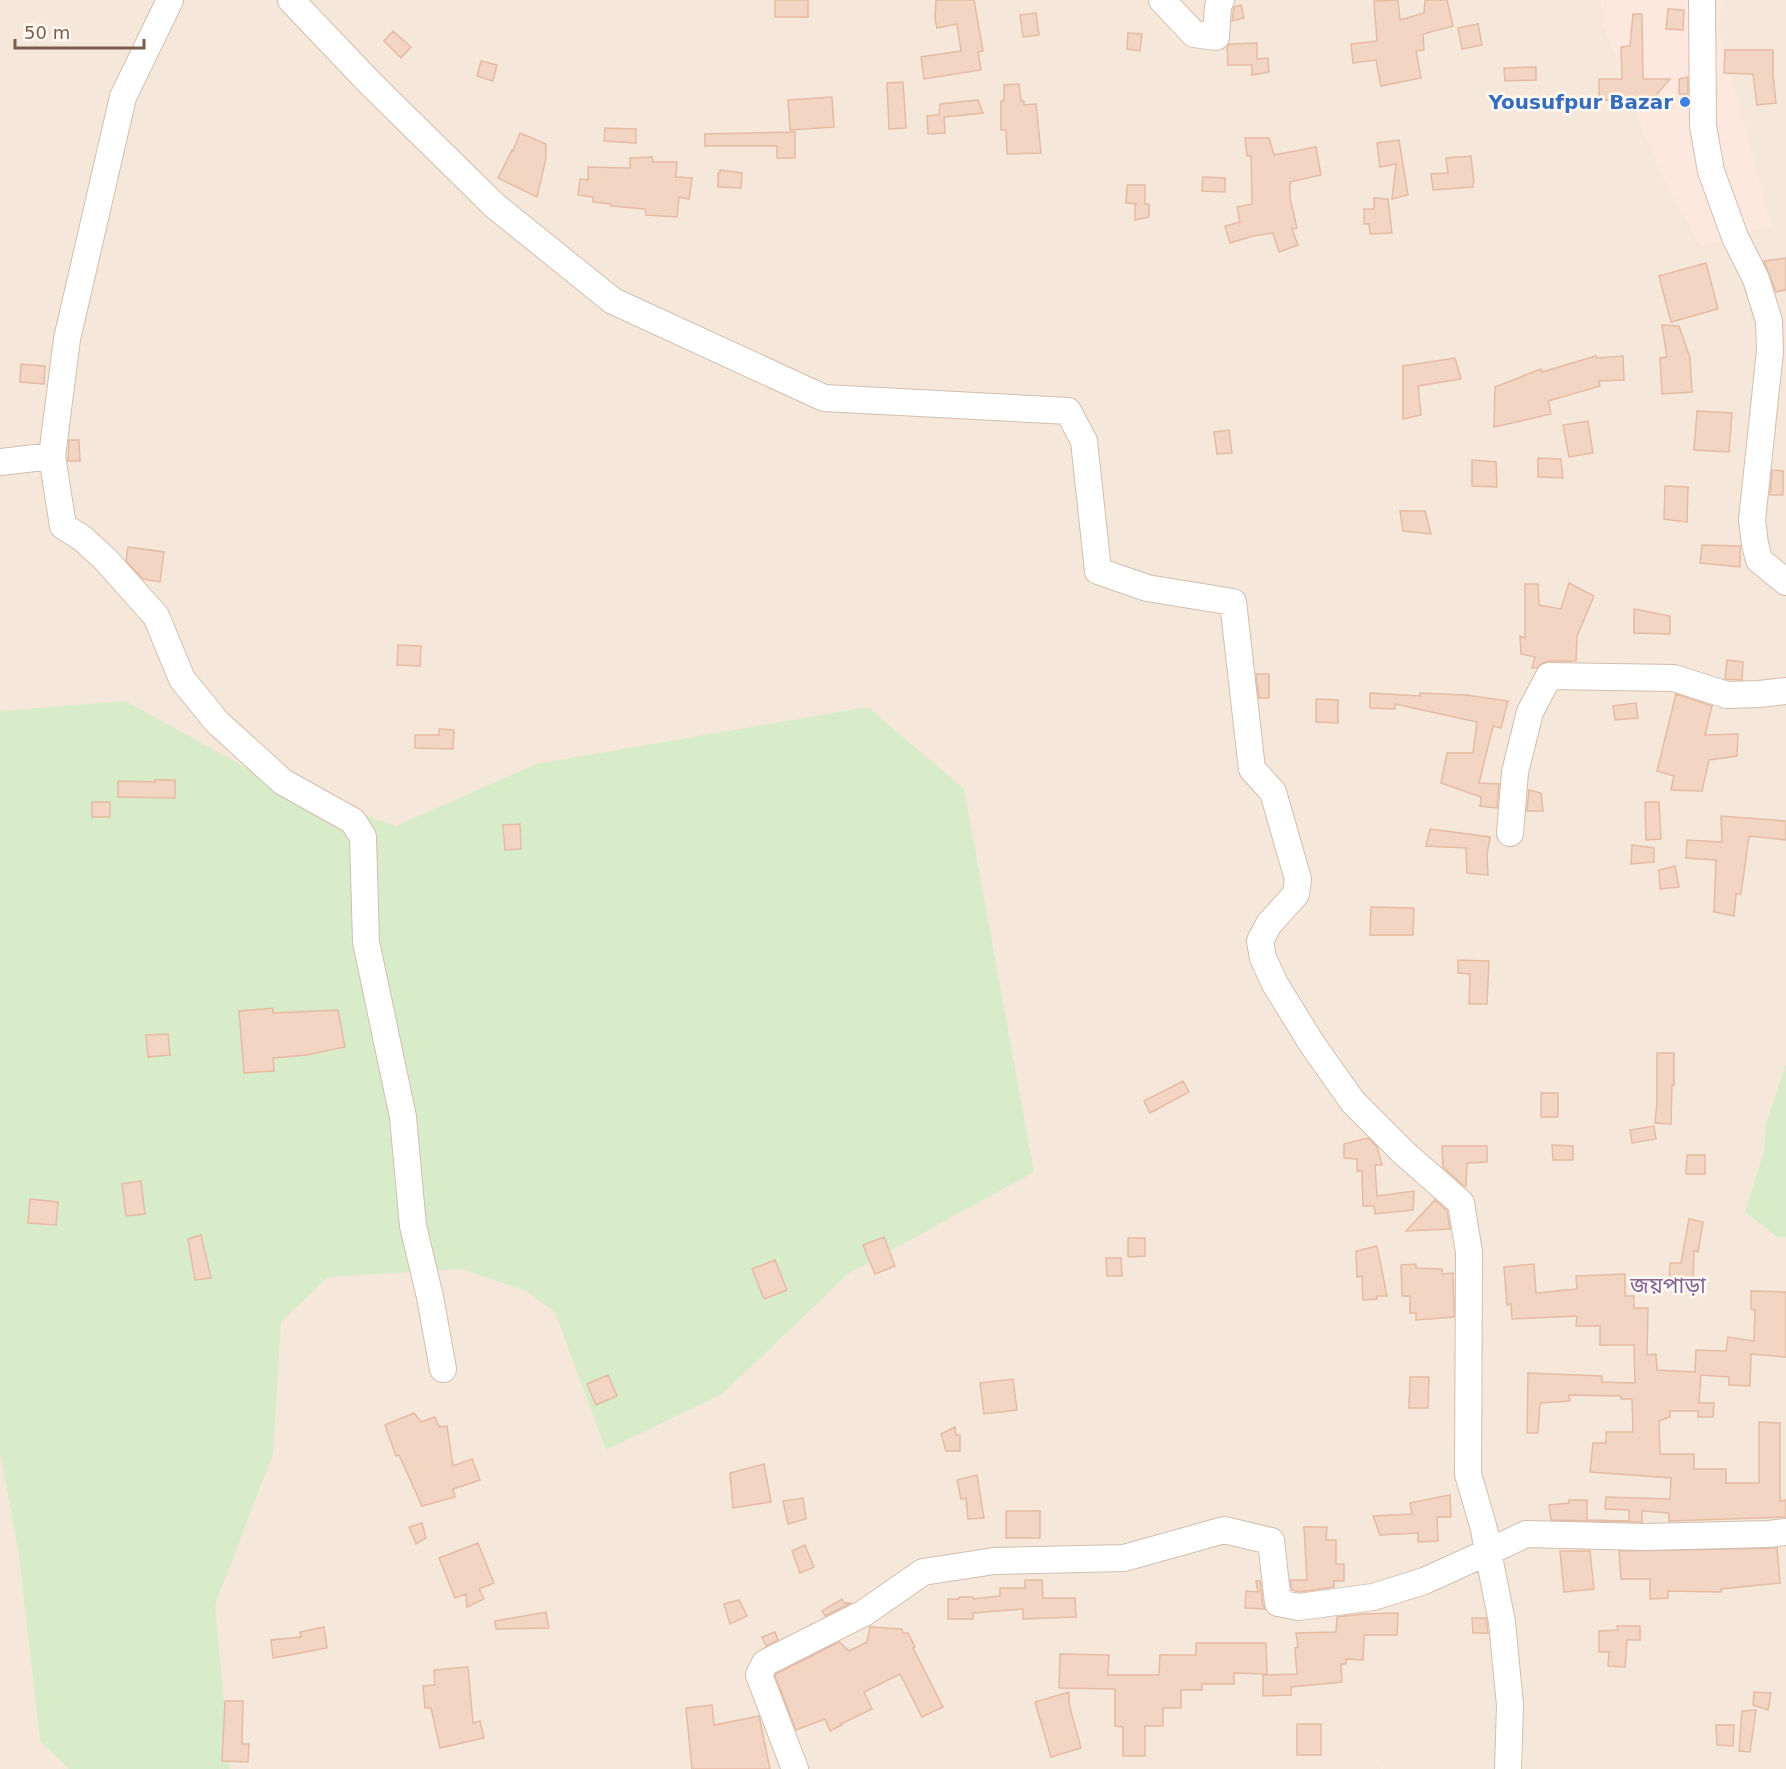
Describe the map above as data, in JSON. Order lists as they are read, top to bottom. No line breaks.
{"districts":["জয়পাড়া"],"places":["Yousufpur Bazar"],"scale_bar":"50 m"}
